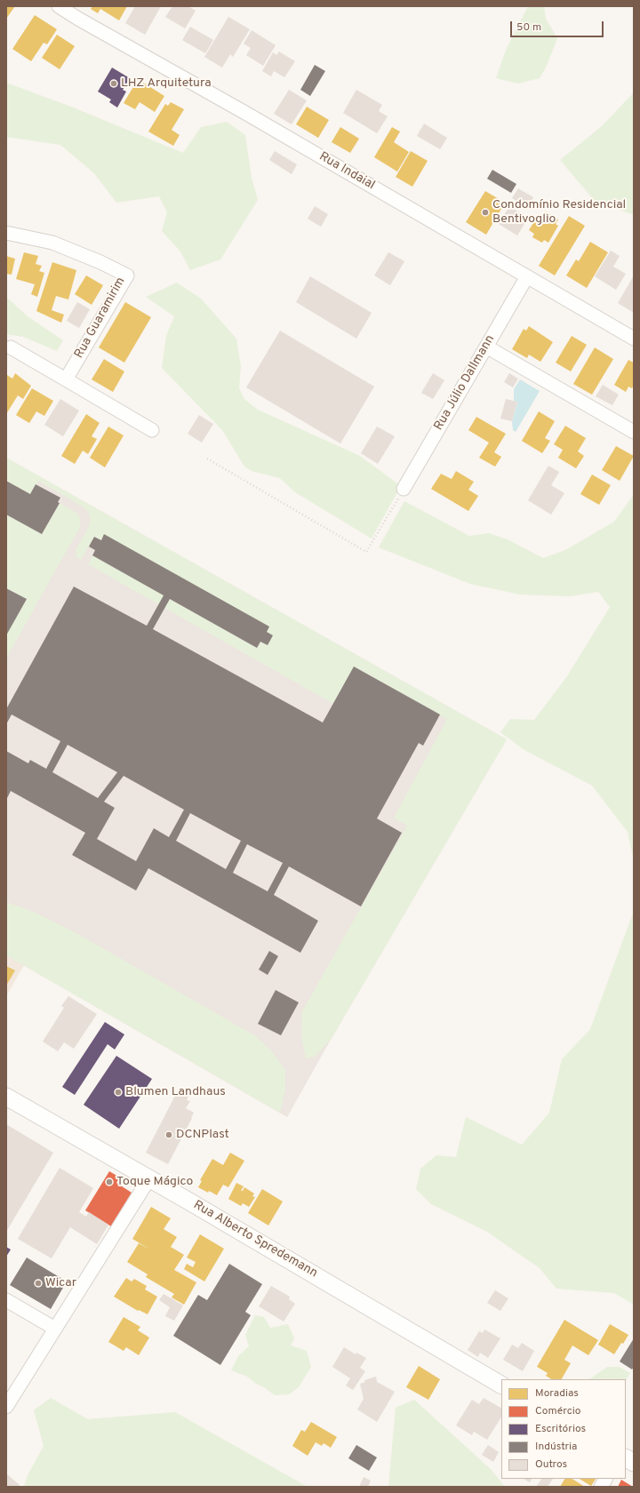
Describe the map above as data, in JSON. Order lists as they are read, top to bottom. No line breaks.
{"streets":{"street":["Rua Indaial","Rua Guaramirim","Rua Júlio Dallmann","Rua Alberto Spredemann"]},"crossings":[["Rua Indaial","Rua Júlio Dallmann"]],"places":["LHZ Arquitetura","Condomínio Residencial Bentivoglio","Blumen Landhaus","DCNPlast","Toque Mágico","Wicar"],"legend":["Moradias","Comércio","Escritórios","Indústria","Outros"],"scale_bar":"50 m"}
